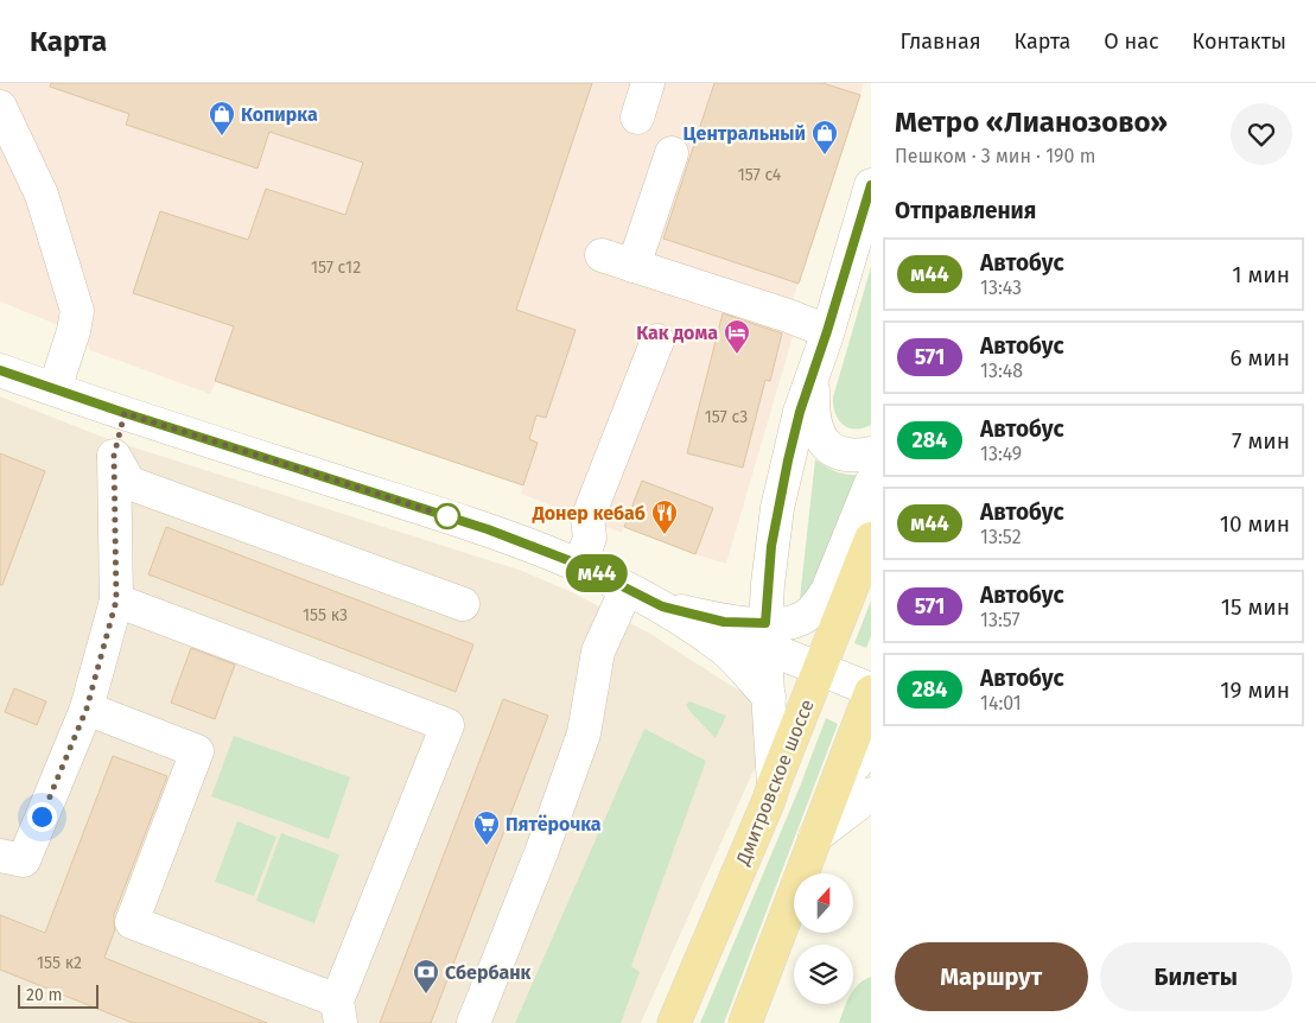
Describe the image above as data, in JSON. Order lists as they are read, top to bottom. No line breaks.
{"streets":{"main road":["Дмитровское шоссе"]},"places":{"shop":["Копирка","Центральный"],"hotel":["Как дома"],"restaurant":["Донер кебаб"],"supermarket":["Пятёрочка"],"bank":["Сбербанк"]},"lines":["bus line м44"],"house_numbers":["157 с4","157 с12","157 с3","155 к3","155 к2"],"scale_bar":"20 m","north":"top","page":{"header":"Карта","nav":["Главная","Карта","О нас","Контакты"],"on_map":"м44","heading":[["Метро «Лианозово»","Пешком · 3 мин · 190 m"],"Отправления"],"list":[{"mark":"м44","name":"Автобус","note":"13:43","value":"1 мин"},{"mark":"571","name":"Автобус","note":"13:48","value":"6 мин"},{"mark":"284","name":"Автобус","note":"13:49","value":"7 мин"},{"mark":"м44","name":"Автобус","note":"13:52","value":"10 мин"},{"mark":"571","name":"Автобус","note":"13:57","value":"15 мин"},{"mark":"284","name":"Автобус","note":"14:01","value":"19 мин"}],"buttons":["Маршрут","Билеты"],"scale":"20 m"}}
